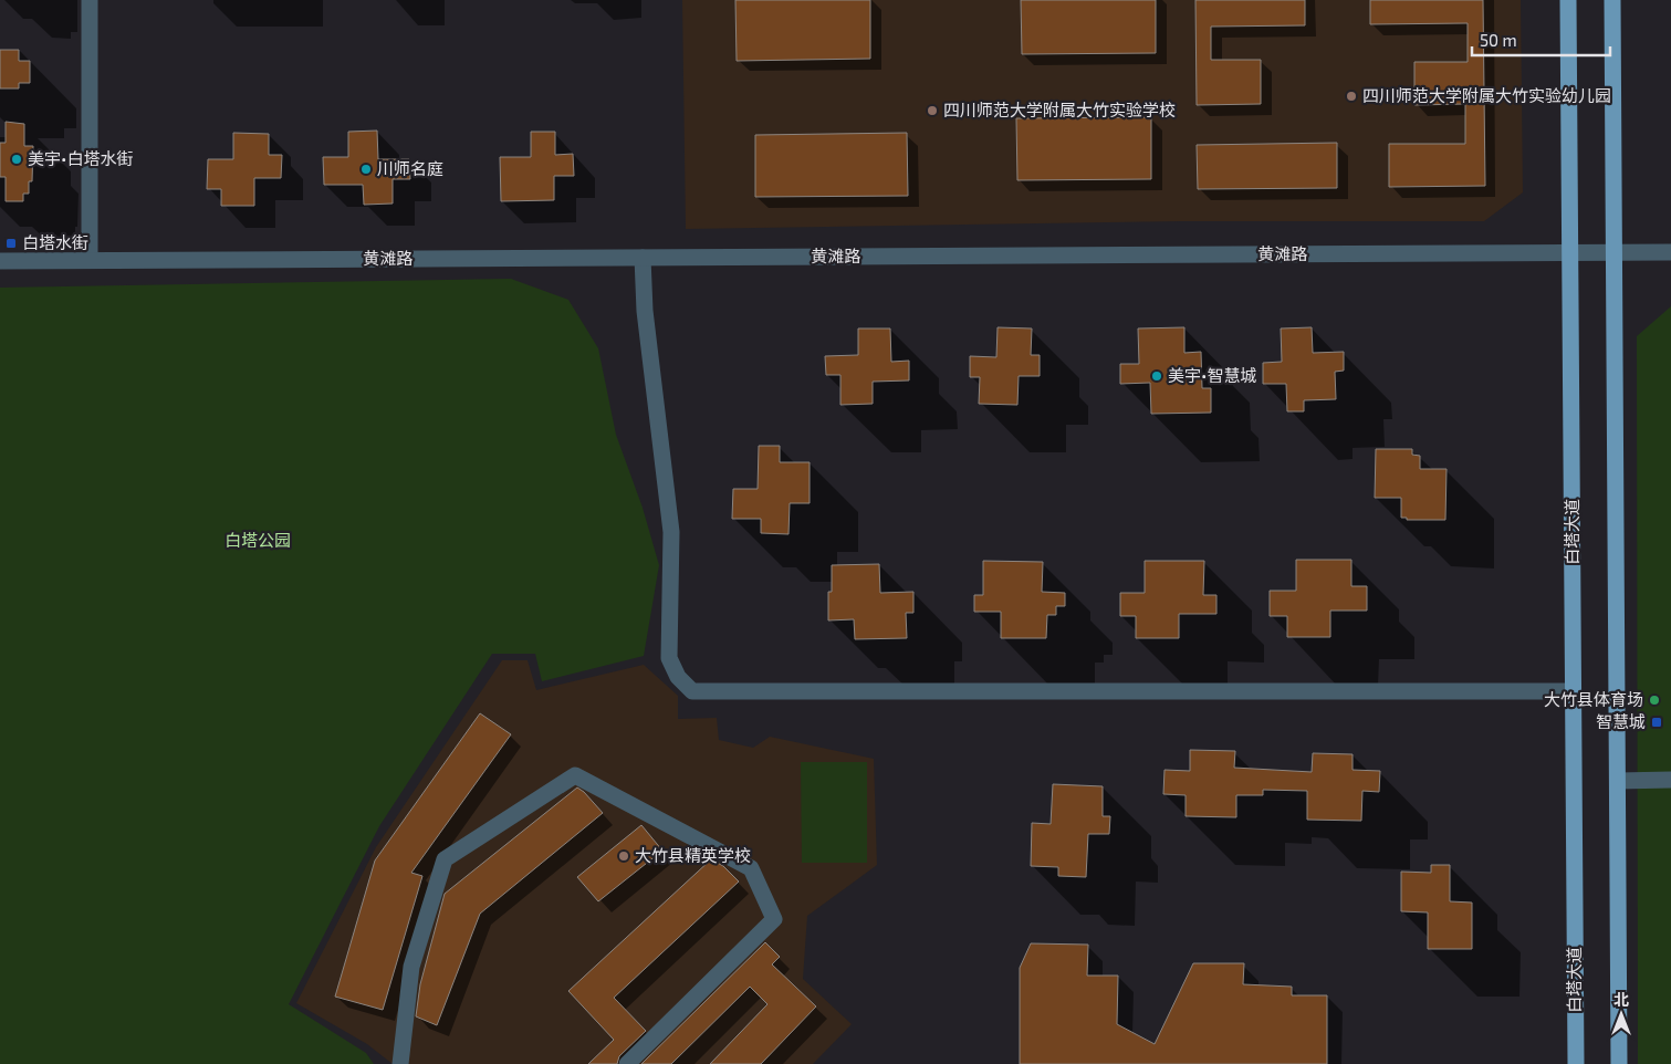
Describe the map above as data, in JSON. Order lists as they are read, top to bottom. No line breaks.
{"streets":{"main road":["白塔大道"],"street":["黄滩路"]},"crossings":[["黄滩路","白塔大道"]],"parks":["白塔公园"],"places":{"other":["四川师范大学附属大竹实验幼儿园","四川师范大学附属大竹实验学校","美宇•白塔水街","川师名庭","美宇•智慧城","大竹县体育场","大竹县精英学校"],"transit":["白塔水街","智慧城"]},"scale_bar":"50 m","north":"top"}
